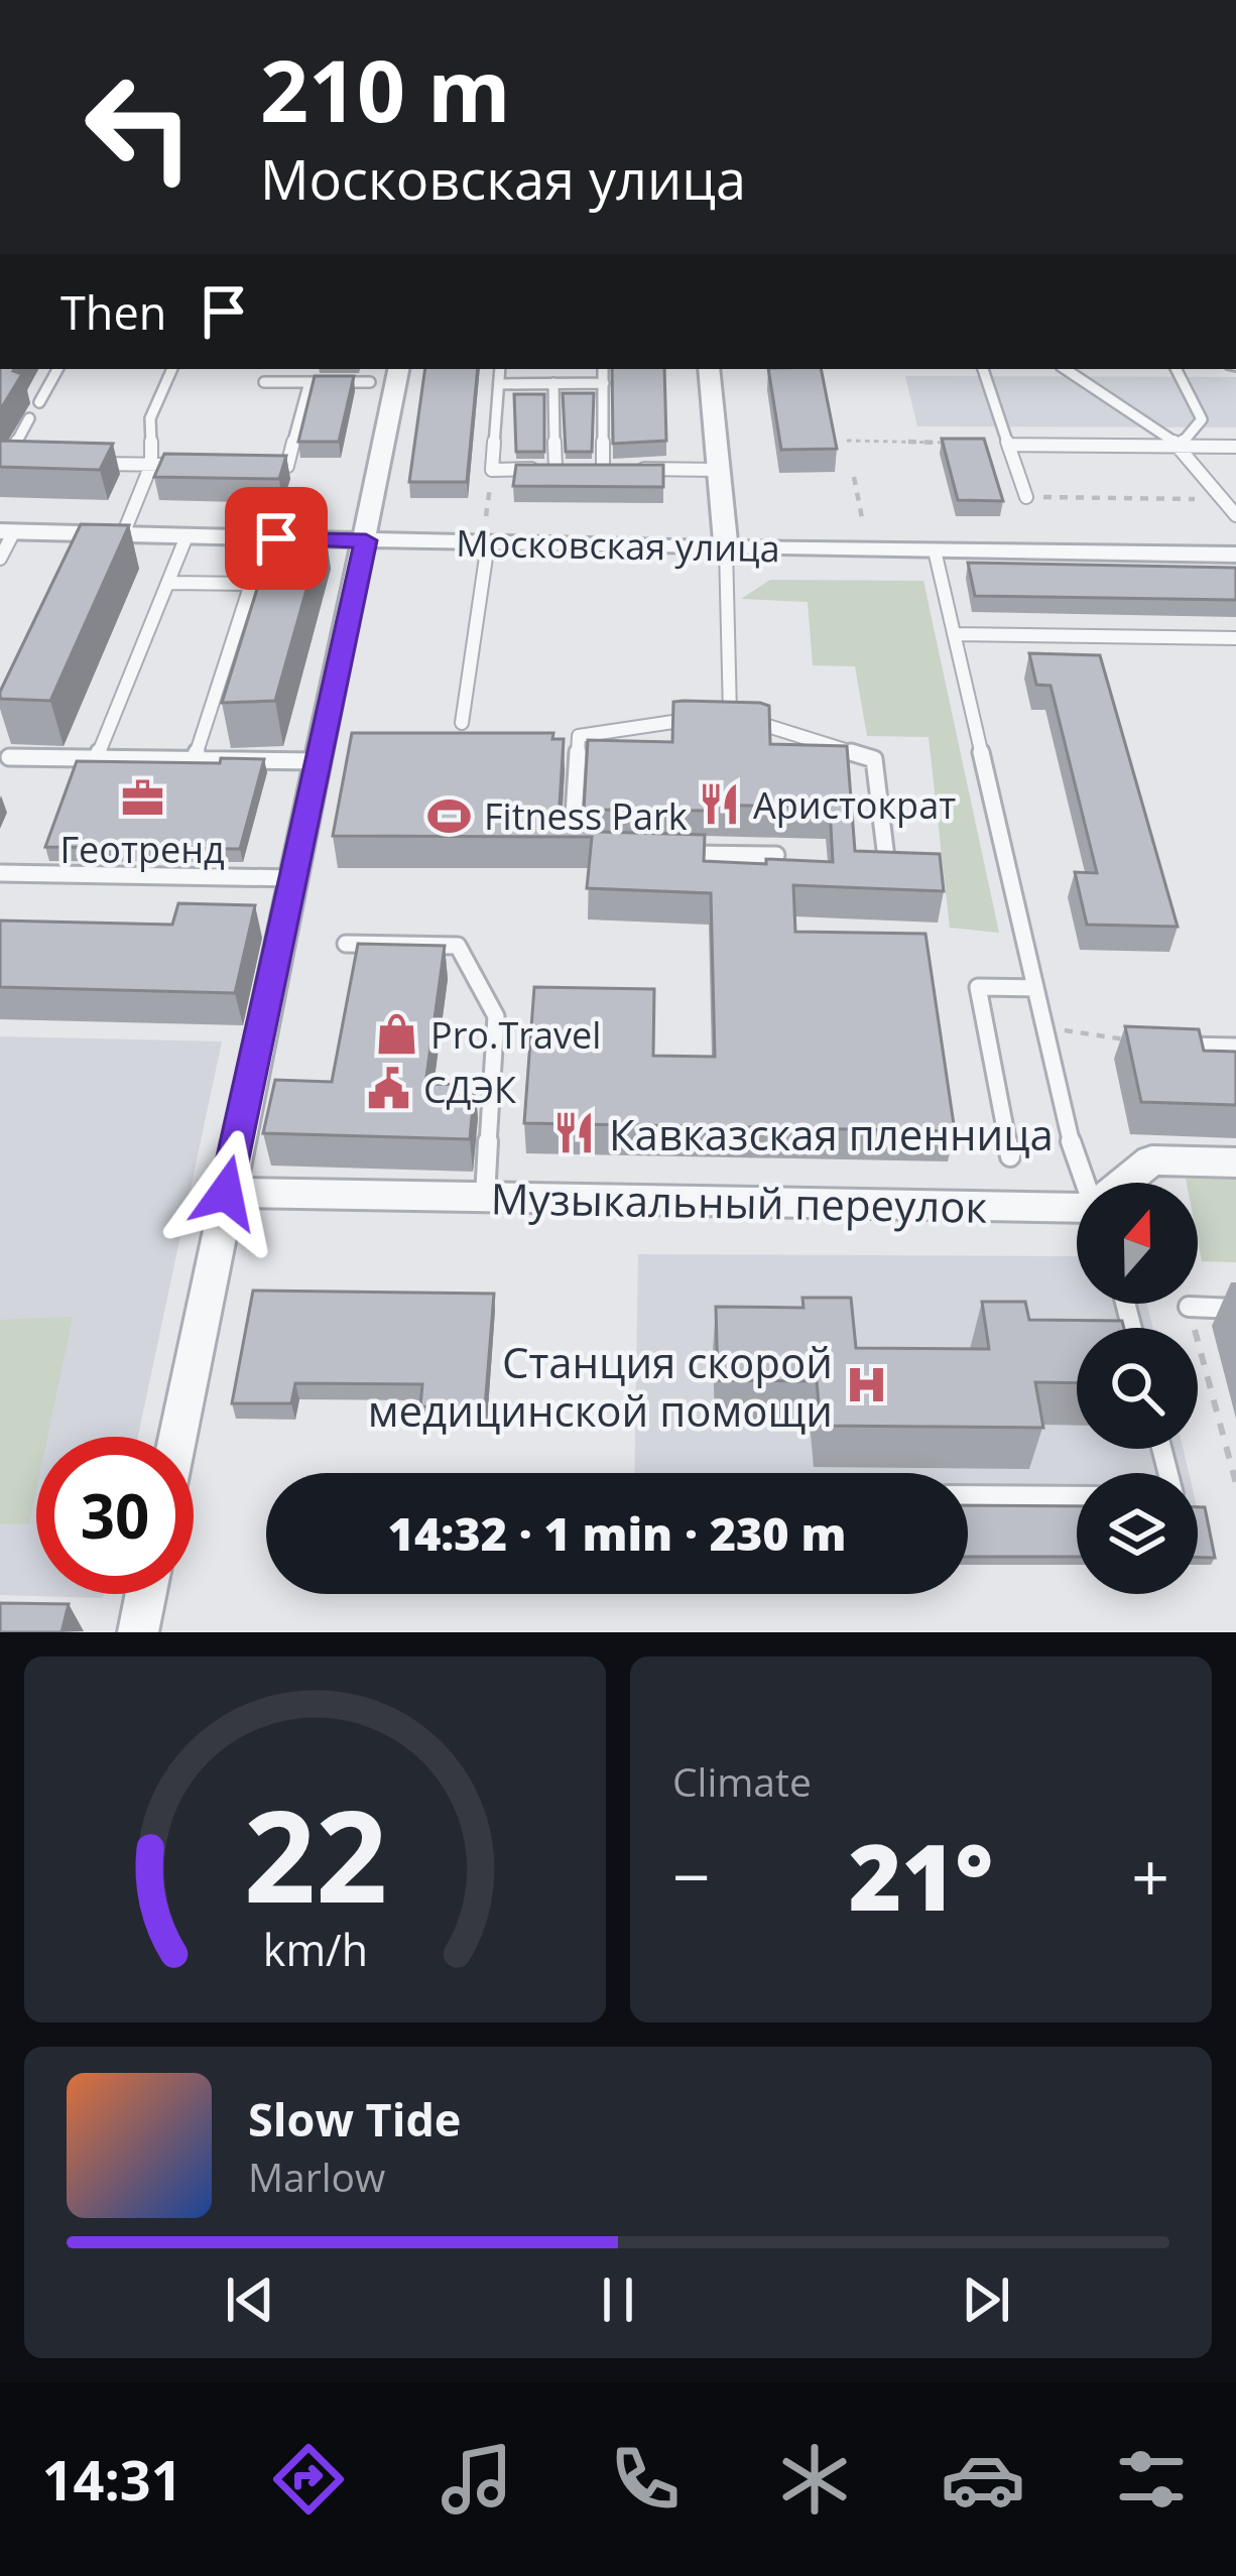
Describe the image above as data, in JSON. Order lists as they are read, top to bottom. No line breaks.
{"streets":{"street":["Московская улица","Музыкальный переулок"]},"places":{"office":["Геотренд"],"restaurant":["Аристократ","Кавказская пленница"],"sports":["Fitness Park"],"shop":["Pro.Travel"],"public building":["СДЭК"],"hospital":["Станция скорой медицинской помощи"]},"north":"top","page":{"turn":["210 m","Московская улица"],"then":"Then","limit":"30","trip":"14:32 · 1 min · 230 m","tile":"Climate","heat":["−","21°","+"],"song":["Slow Tide","Marlow"],"tabs":"14:31","gauge":["22","km/h"]}}
